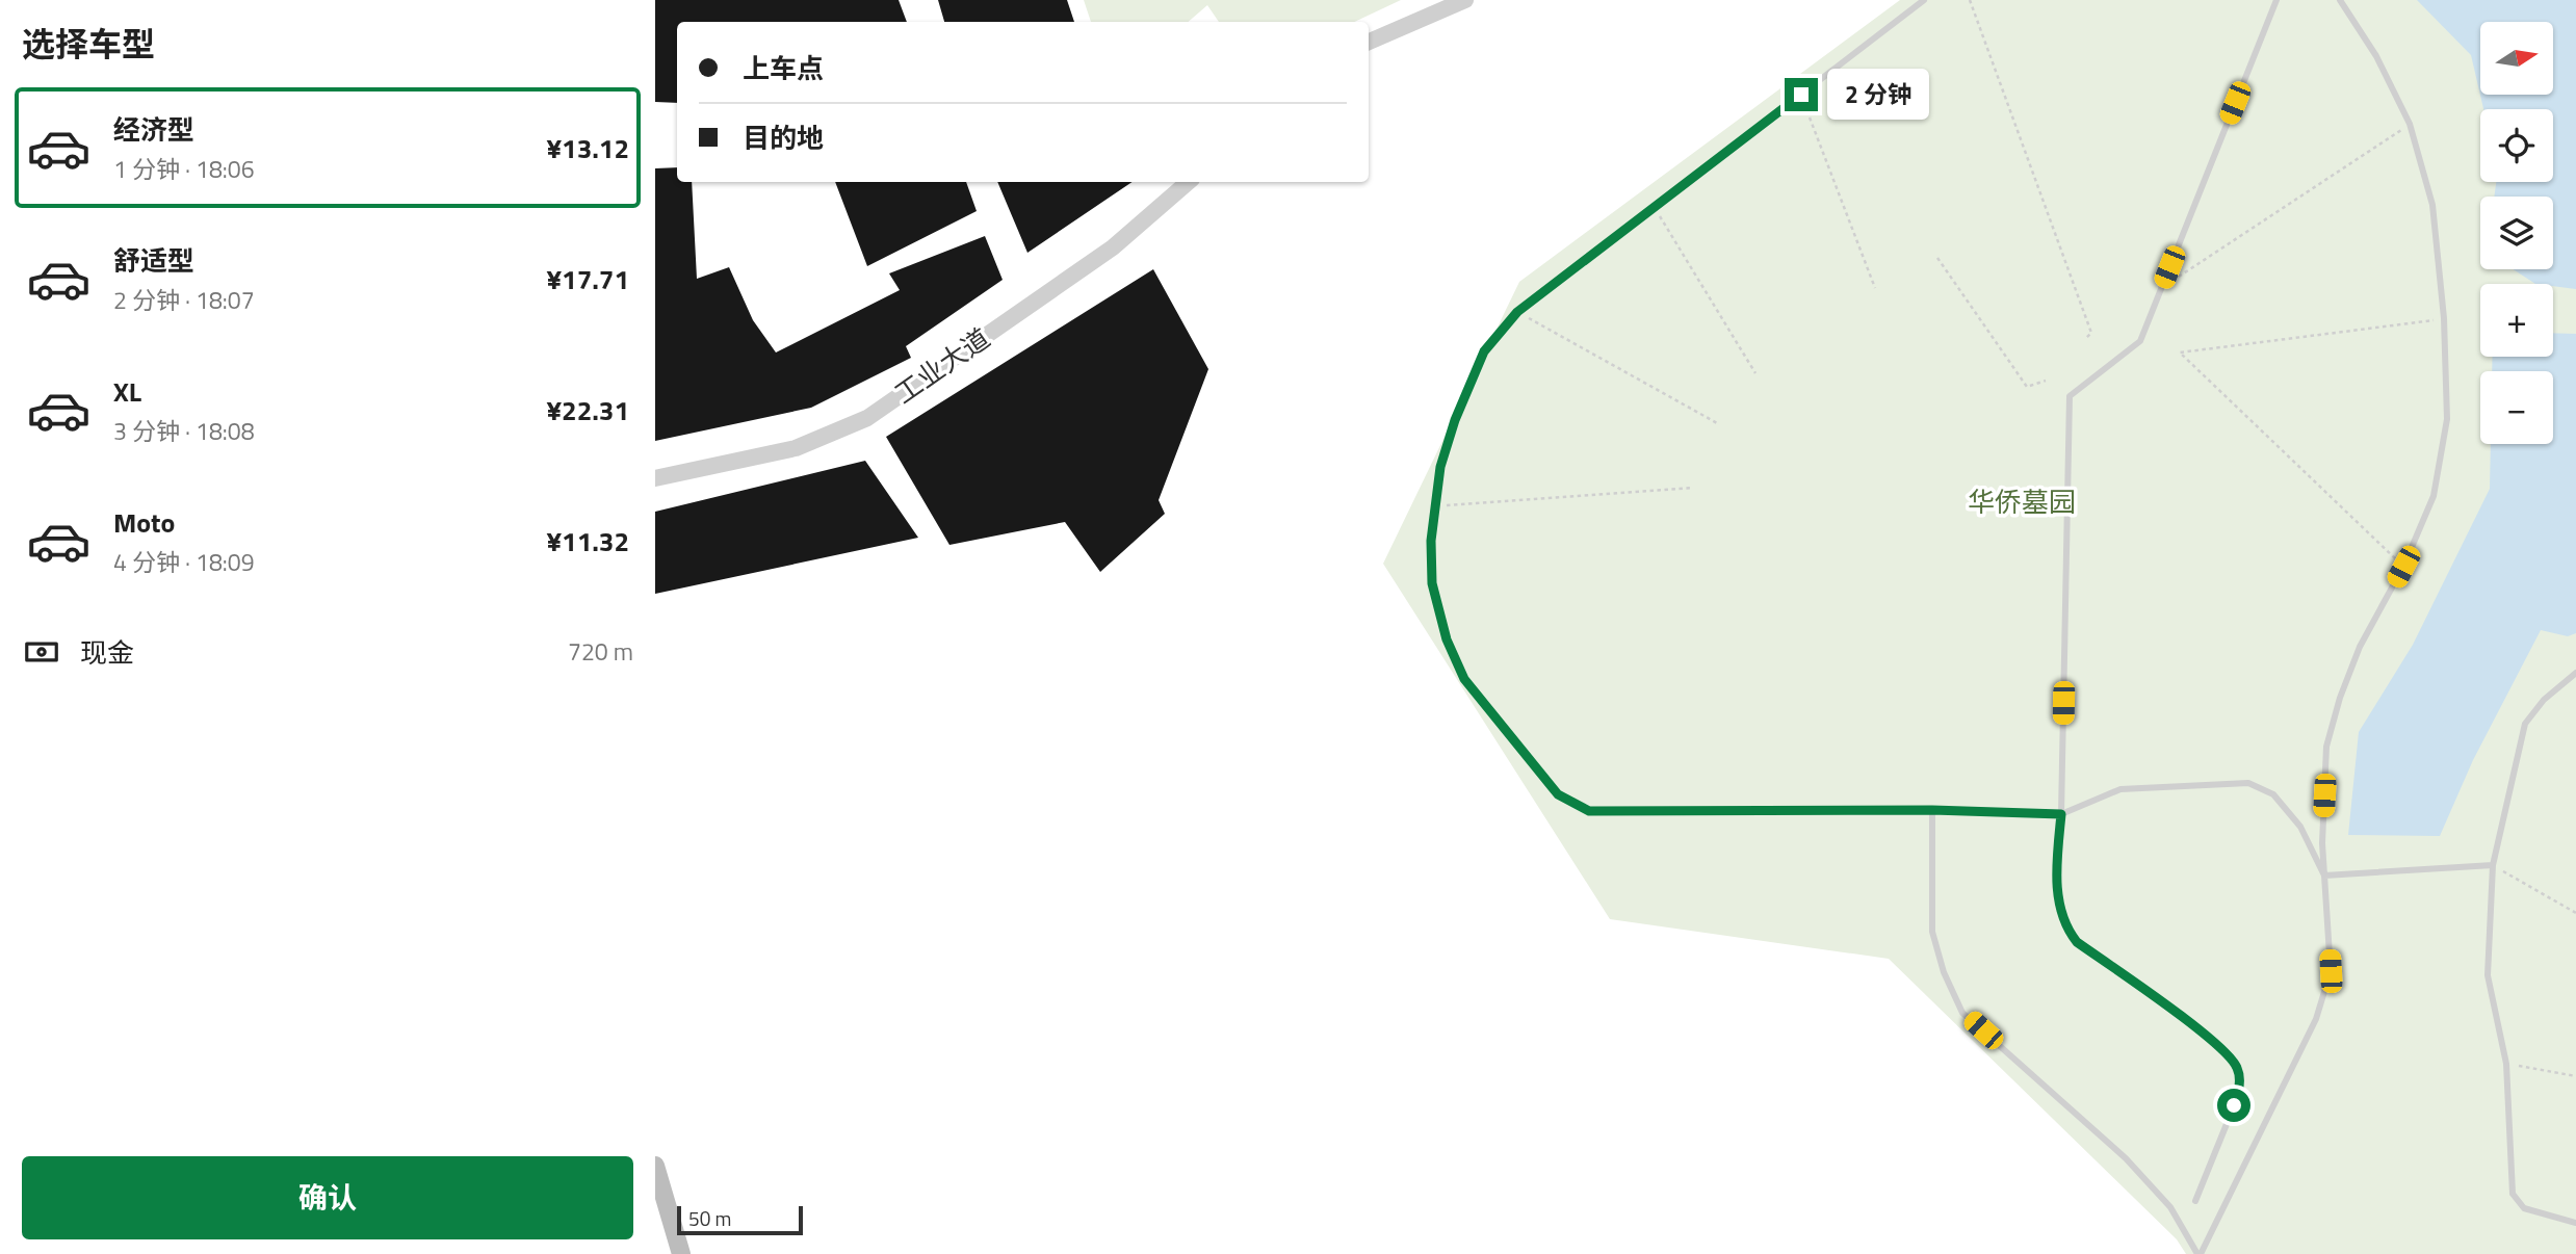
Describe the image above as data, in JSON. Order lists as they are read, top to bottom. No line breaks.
{"streets":{"street":["工业大道"]},"parks":["华侨墓园"],"scale_bar":"50 m","north":"right","page":{"heading":"选择车型","map_buttons":["+","−"],"banner":["上车点","目的地"],"bubble":"2 分钟","list":[{"name":"经济型","note":"1 分钟 · 18:06","value":"¥13.12"},{"name":"舒适型","note":"2 分钟 · 18:07","value":"¥17.71"},{"name":"XL","note":"3 分钟 · 18:08","value":"¥22.31"},{"name":"Moto","note":"4 分钟 · 18:09","value":"¥11.32"}],"pay":["现金","720 m"],"buttons":"确认","scale":"50 m"}}
